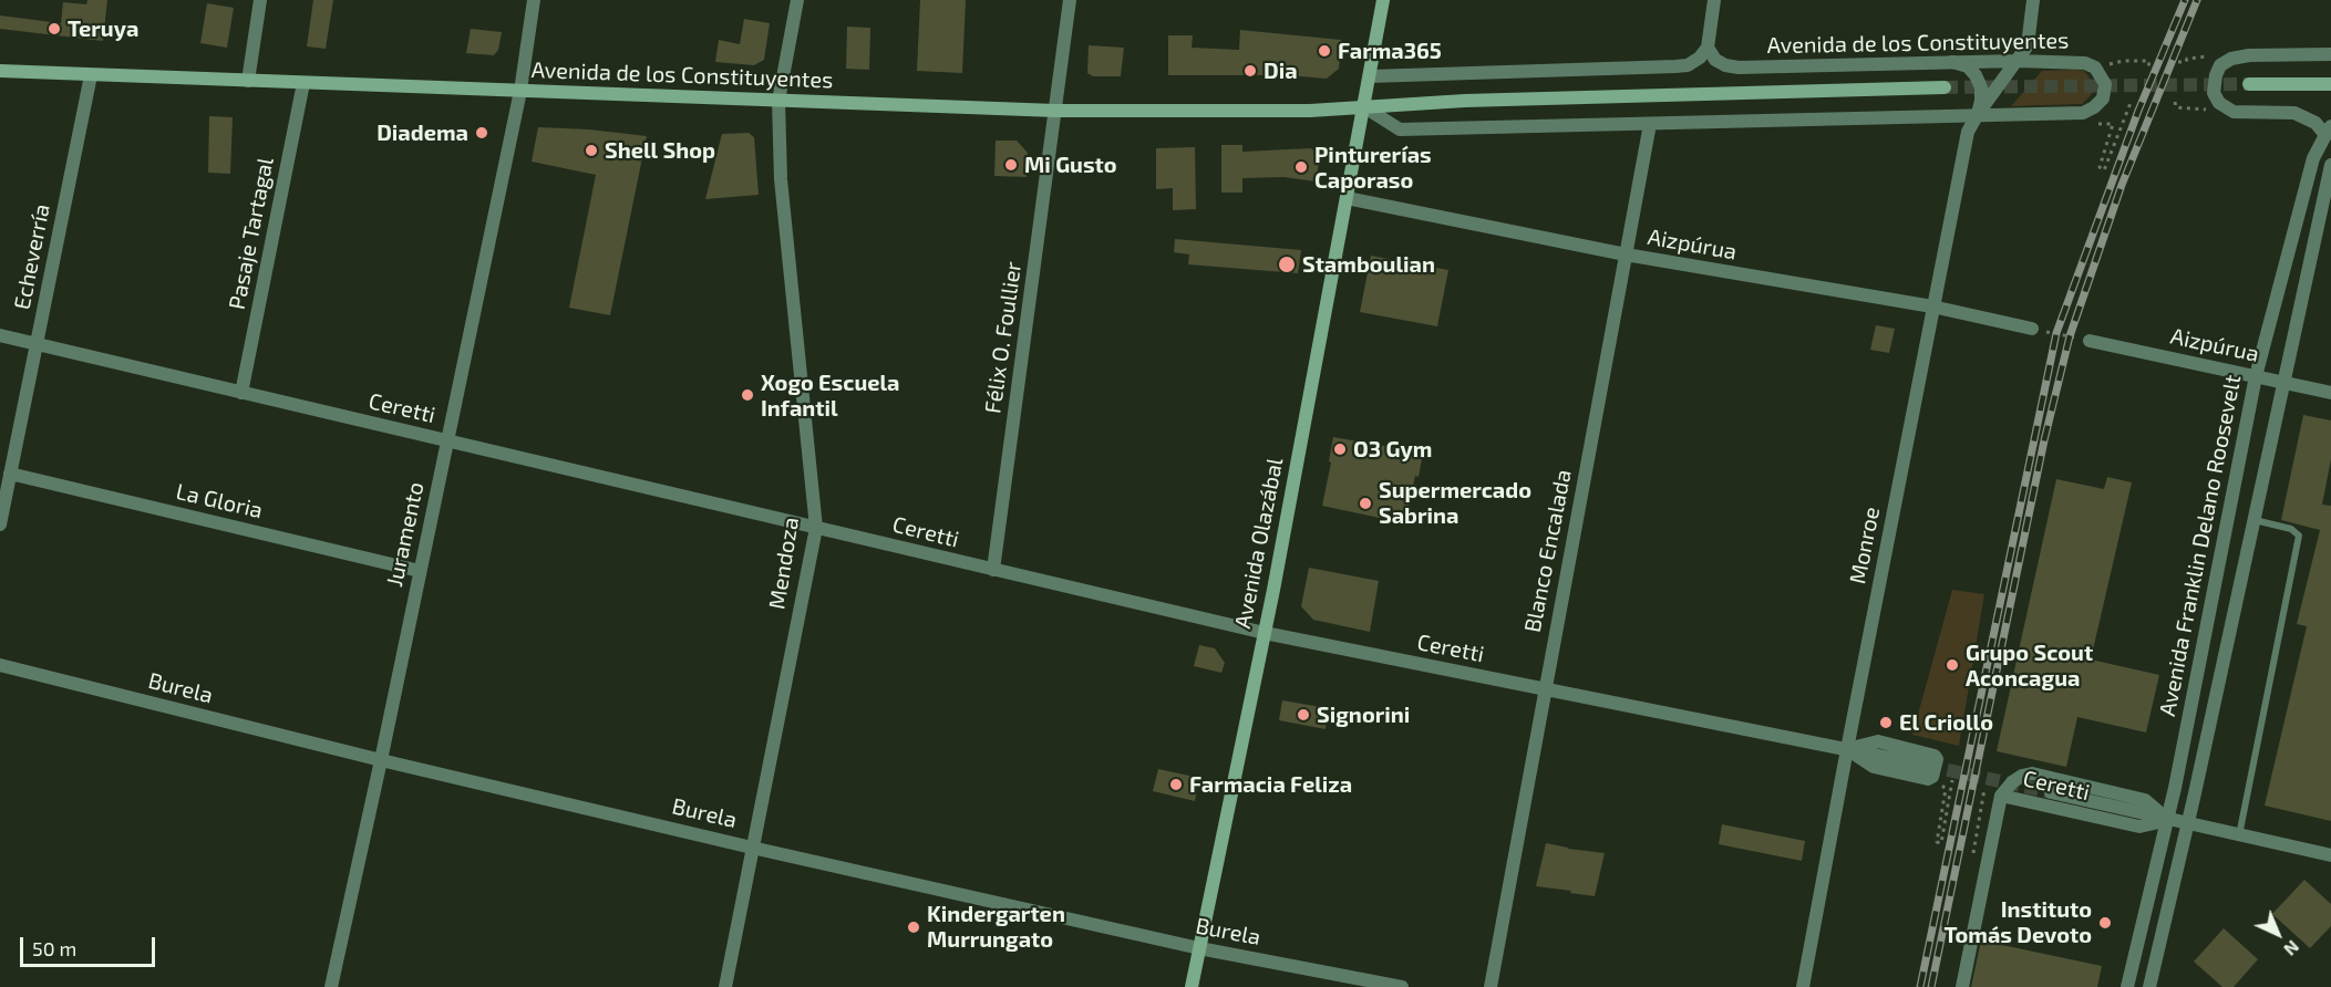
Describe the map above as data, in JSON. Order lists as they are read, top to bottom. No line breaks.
{"streets":{"main road":["Avenida de los Constituyentes","Avenida Olazábal"],"street":["Pasaje Tartagal","Aizpúrua","Echeverría","Félix O. Foullier","Ceretti","La Gloria","Juramento","Monroe","Avenida Franklin Delano Roosevelt","Blanco Encalada","Mendoza","Burela"]},"crossings":[["Avenida de los Constituyentes","Pasaje Tartagal"],["Avenida de los Constituyentes","Echeverría"],["Avenida de los Constituyentes","Félix O. Foullier"],["Avenida de los Constituyentes","Juramento"],["Avenida de los Constituyentes","Avenida Olazábal"],["Avenida de los Constituyentes","Monroe"],["Avenida de los Constituyentes","Blanco Encalada"],["Avenida de los Constituyentes","Mendoza"],["Pasaje Tartagal","Ceretti"],["Aizpúrua","Avenida Olazábal"],["Aizpúrua","Monroe"],["Aizpúrua","Avenida Franklin Delano Roosevelt"],["Aizpúrua","Blanco Encalada"],["Echeverría","Ceretti"],["Echeverría","La Gloria"],["Félix O. Foullier","Ceretti"],["Ceretti","Juramento"],["Ceretti","Avenida Olazábal"],["Ceretti","Monroe"],["Ceretti","Avenida Franklin Delano Roosevelt"],["Ceretti","Blanco Encalada"],["Ceretti","Mendoza"],["La Gloria","Juramento"],["Juramento","Burela"],["Avenida Olazábal","Burela"],["Mendoza","Burela"]],"places":["Teruya","Farma365","Dia","Diadema","Shell Shop","Mi Gusto","Pinturerías Caporaso","Stamboulian","Xogo Escuela Infantil","O3 Gym","Supermercado Sabrina","Grupo Scout Aconcagua","Signorini","El Criollo","Farmacia Feliza","Instituto Tomás Devoto","Kindergarten Murrungato"],"scale_bar":"50 m","north":"bottom right"}
